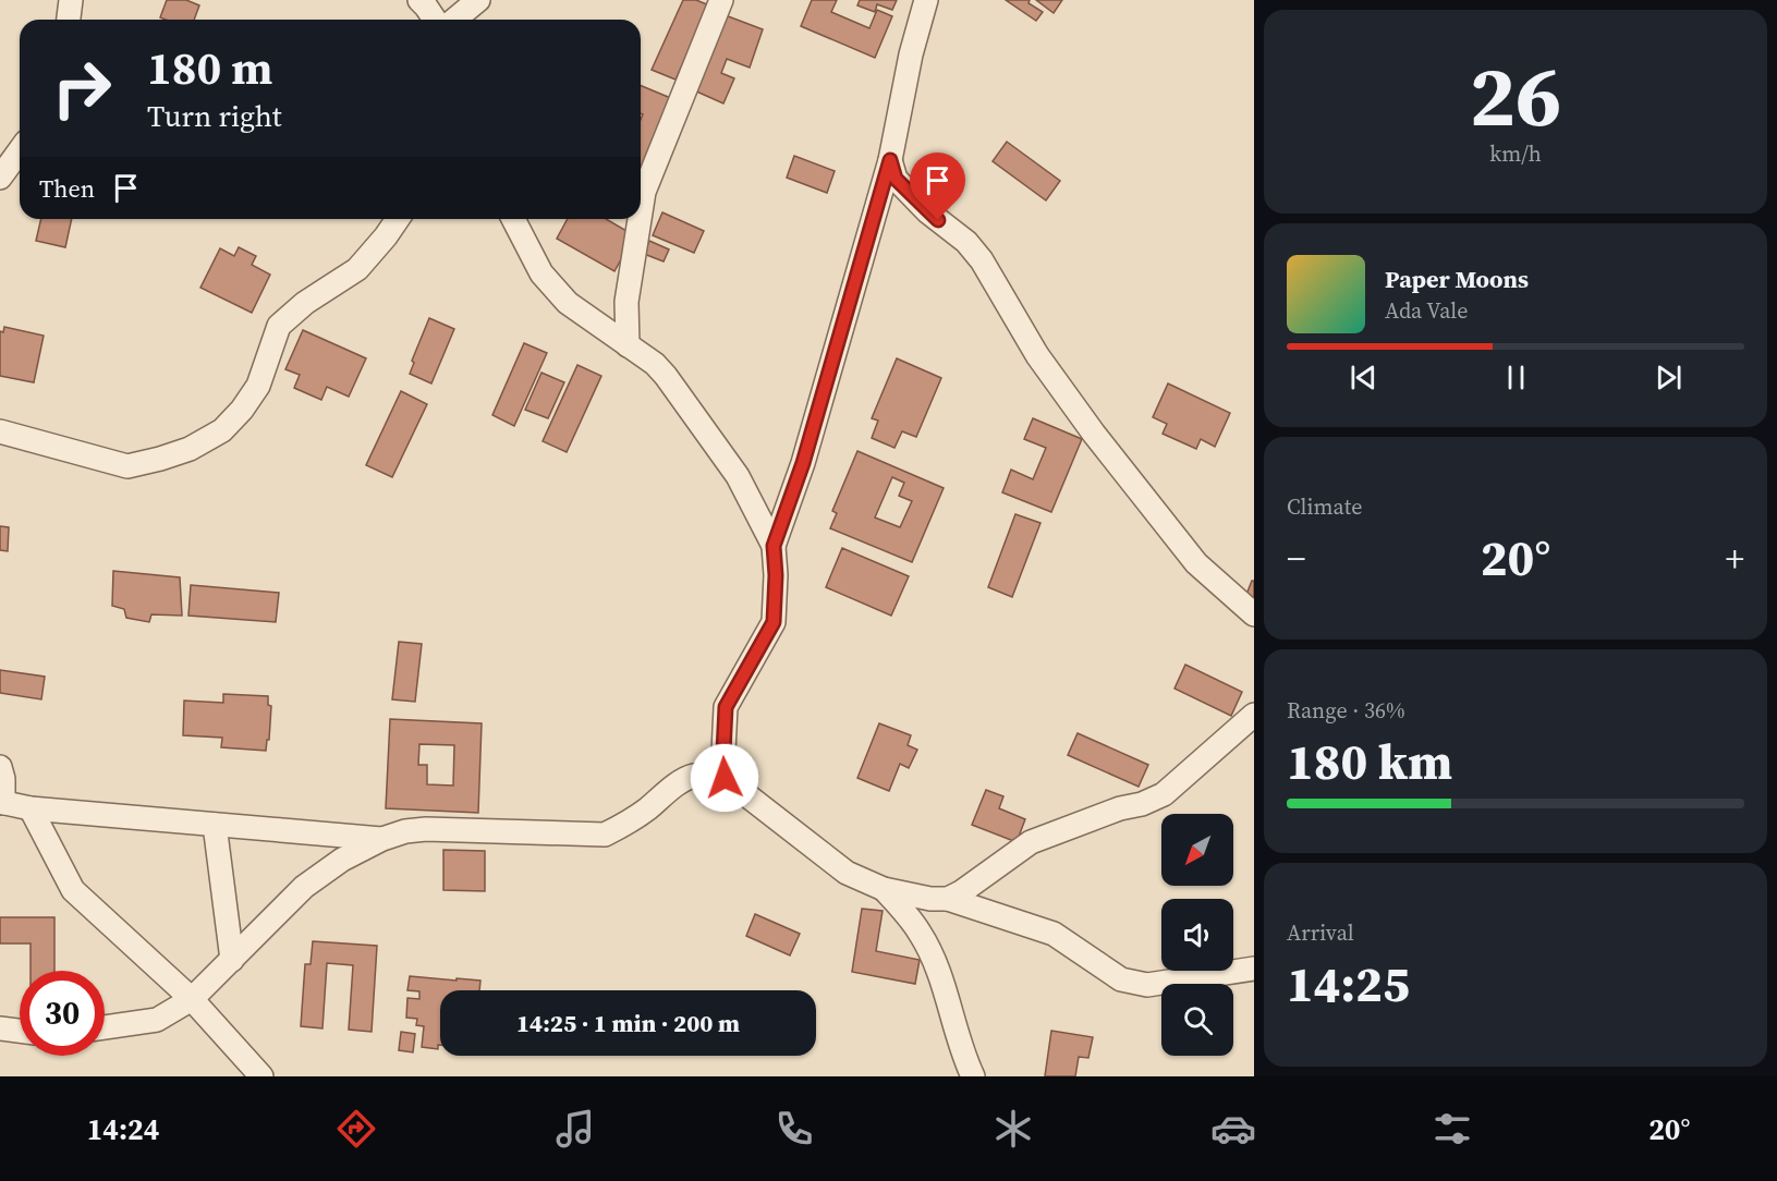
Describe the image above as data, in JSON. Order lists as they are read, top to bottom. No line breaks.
{"north":"bottom left","page":{"tile":[["26","km/h"],"Climate",["Range · 36%","180 km"],["Arrival","14:25"]],"turn":["180 m","Turn right"],"then":"Then","song":["Paper Moons","Ada Vale"],"heat":["−","20°","+"],"limit":"30","trip":"14:25 · 1 min · 200 m","tabs":["14:24","20°"]}}
